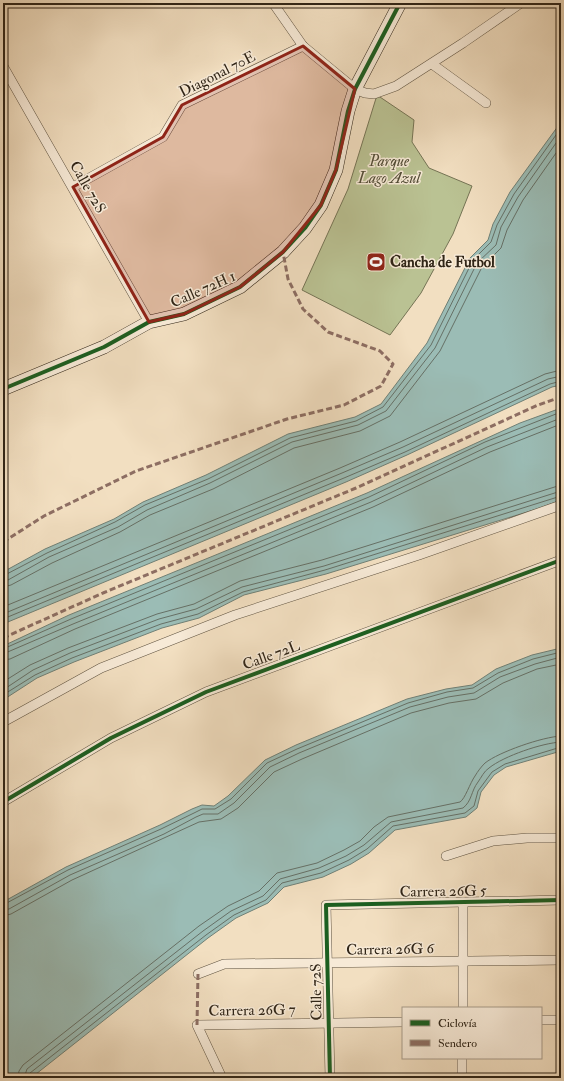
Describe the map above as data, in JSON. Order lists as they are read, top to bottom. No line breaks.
{"streets":{"street":["Diagonal 70E","Calle 72S","Calle 72H 1","Calle 72L","Carrera 26G 5","Carrera 26G 6","Carrera 26G 7"]},"crossings":[["Diagonal 70E","Calle 72S"],["Calle 72S","Calle 72H 1"],["Calle 72S","Carrera 26G 5"],["Calle 72S","Carrera 26G 6"],["Calle 72S","Carrera 26G 7"]],"parks":["Parque Lago Azul"],"places":{"sports":["Cancha de Futbol"]},"legend":["Ciclovía","Sendero"]}
